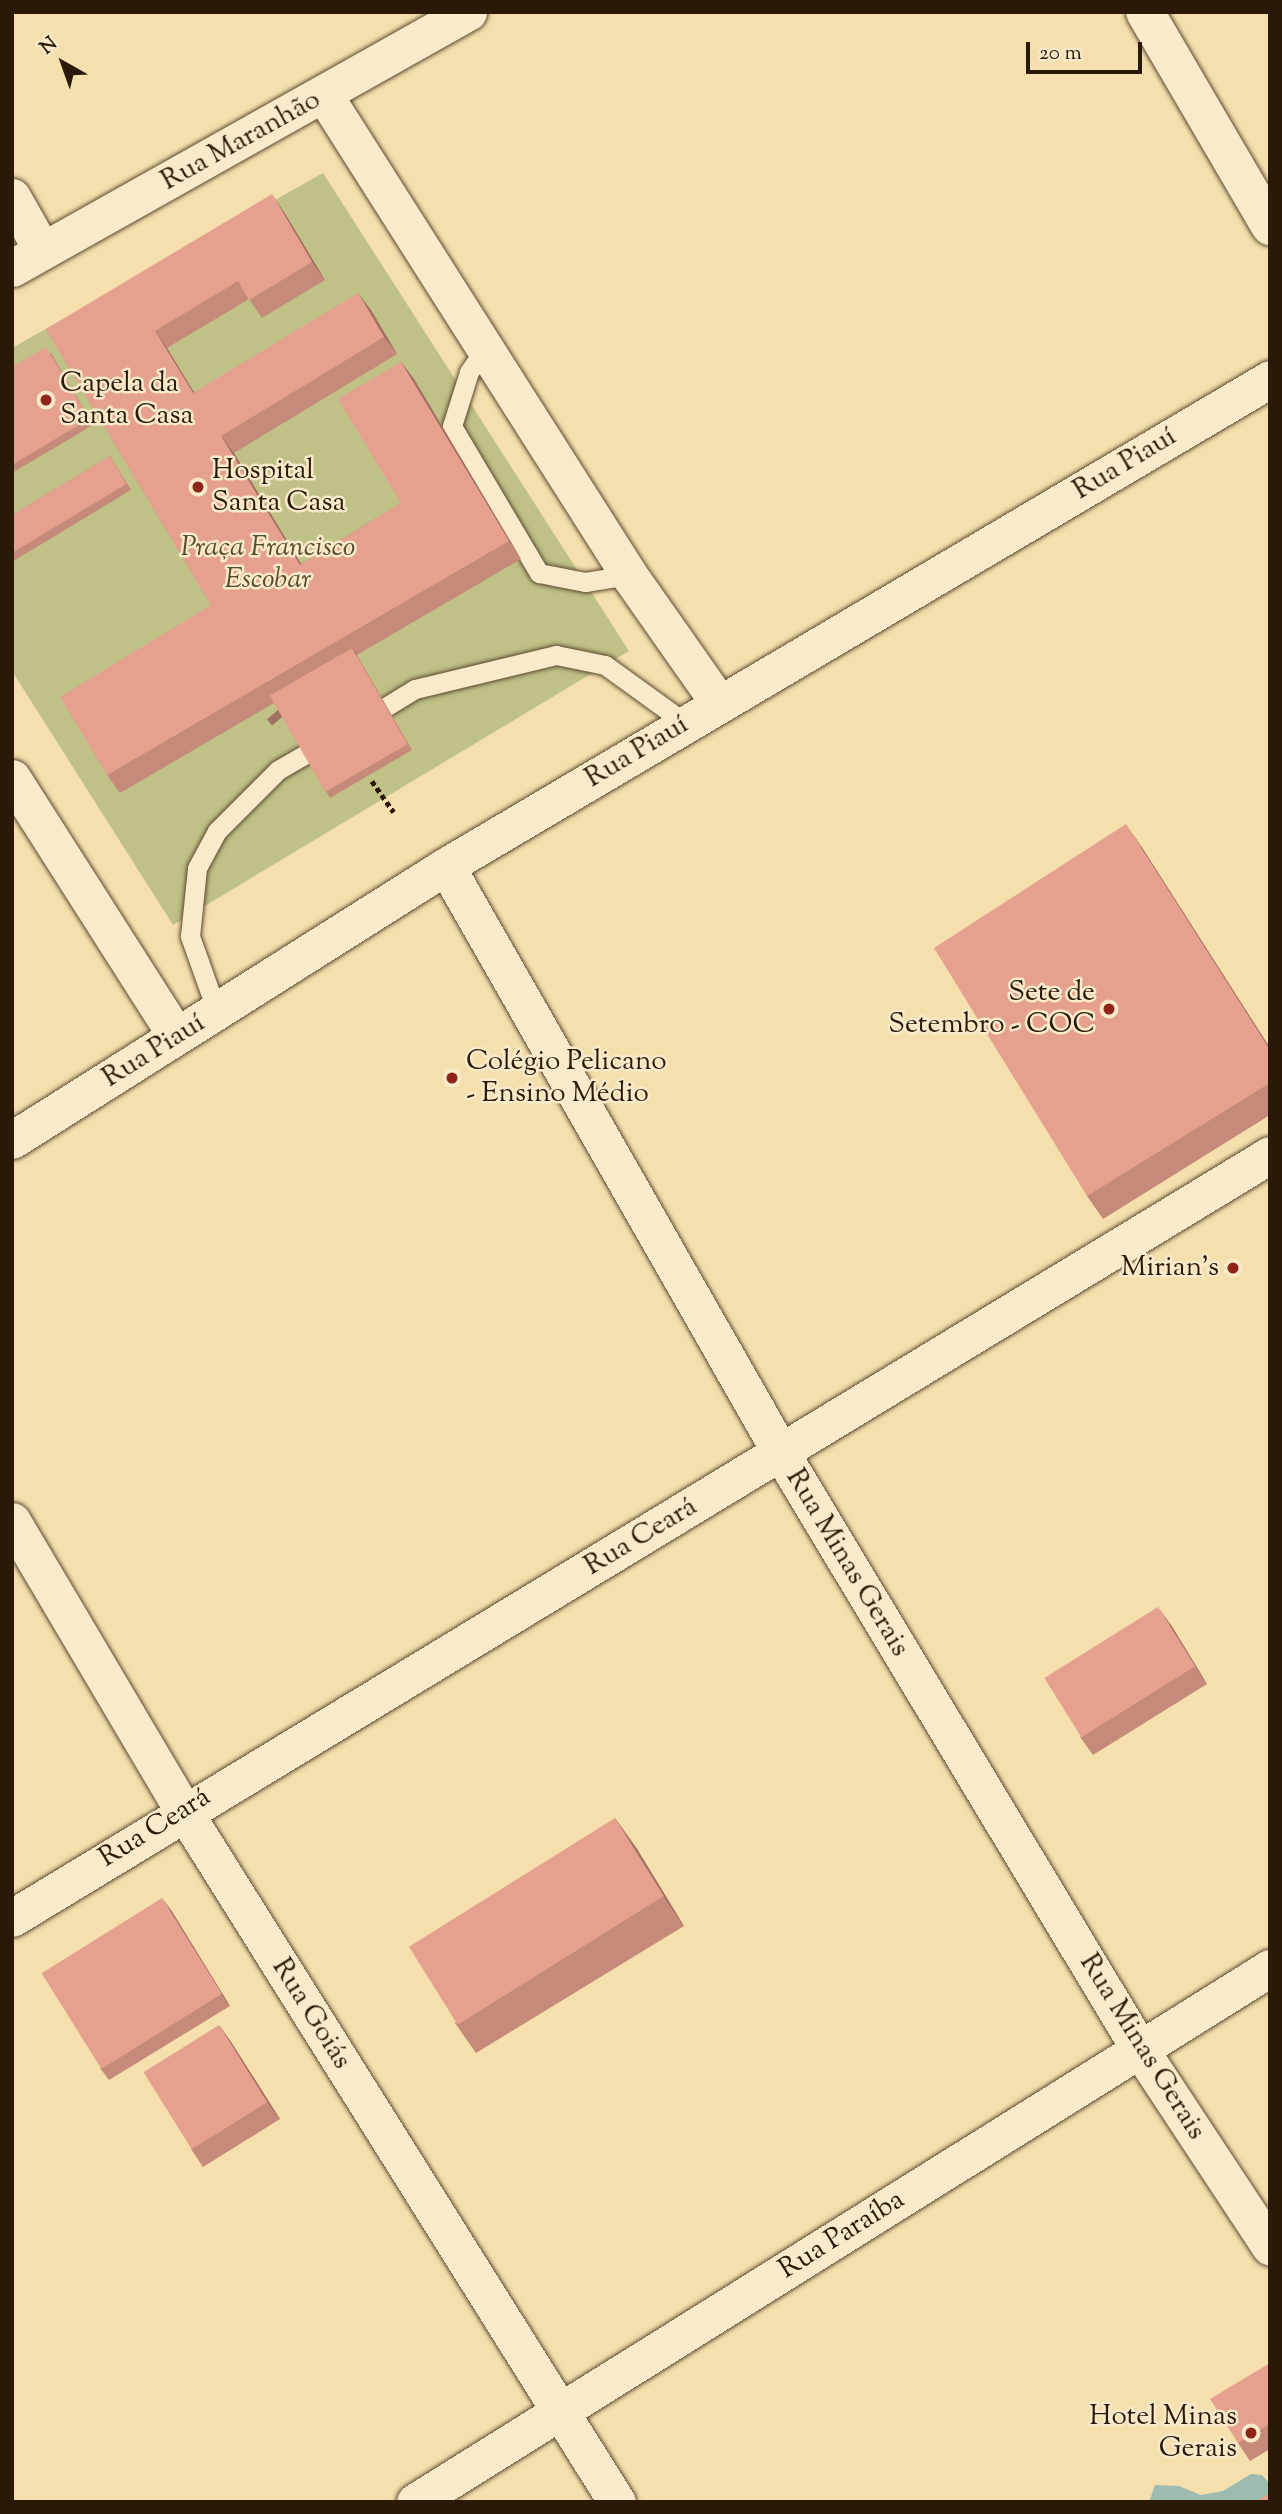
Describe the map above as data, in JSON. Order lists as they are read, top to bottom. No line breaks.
{"streets":{"street":["Rua Maranhão","Rua Piauí","Rua Ceará","Rua Minas Gerais","Rua Goiás","Rua Paraíba"]},"crossings":[["Rua Piauí","Rua Minas Gerais"],["Rua Ceará","Rua Minas Gerais"],["Rua Ceará","Rua Goiás"],["Rua Minas Gerais","Rua Paraíba"],["Rua Goiás","Rua Paraíba"]],"parks":["Praça Francisco Escobar"],"places":["Capela da Santa Casa","Hospital Santa Casa","Sete de Setembro - COC","Colégio Pelicano - Ensino Médio","Mirian’s","Hotel Minas Gerais"],"scale_bar":"20 m","north":"top left"}
